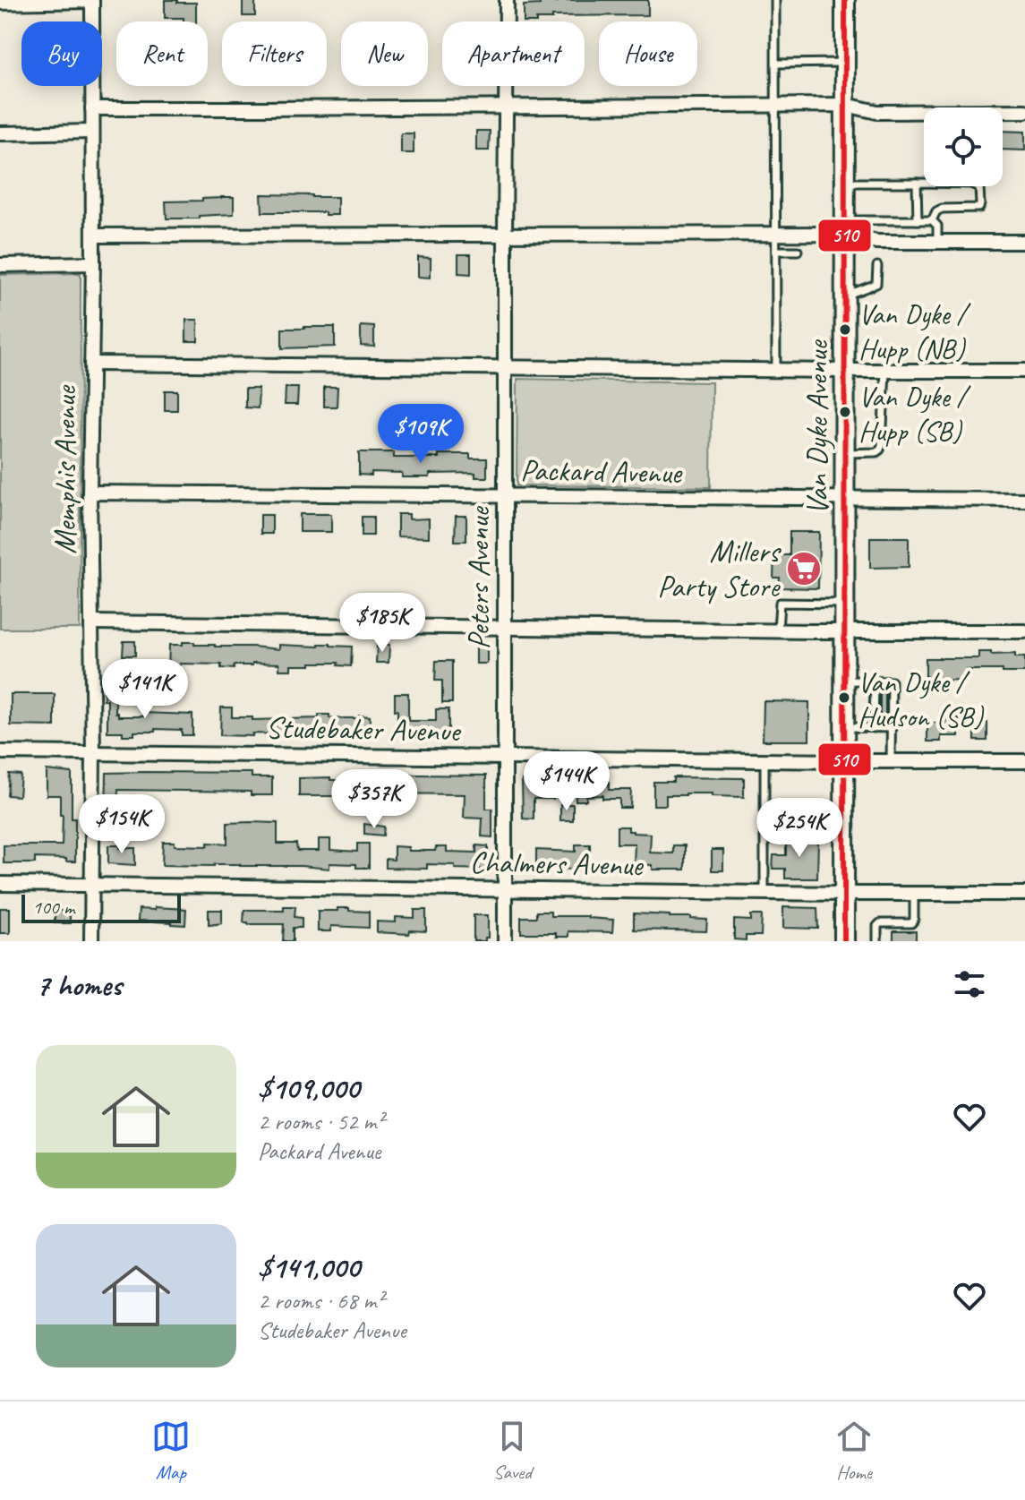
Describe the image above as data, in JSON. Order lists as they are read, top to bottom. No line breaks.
{"streets":{"main road":["Van Dyke Avenue"],"street":["Memphis Avenue","Packard Avenue","Peters Avenue","Studebaker Avenue","Chalmers Avenue"]},"crossings":[["Van Dyke Avenue","Packard Avenue"],["Van Dyke Avenue","Studebaker Avenue"],["Van Dyke Avenue","Chalmers Avenue"],["Memphis Avenue","Packard Avenue"],["Memphis Avenue","Studebaker Avenue"],["Memphis Avenue","Chalmers Avenue"],["Packard Avenue","Peters Avenue"],["Peters Avenue","Studebaker Avenue"],["Peters Avenue","Chalmers Avenue"]],"places":{"other":["Van Dyke / Hupp (NB)","Van Dyke / Hupp (SB)","Van Dyke / Hudson (SB)"],"supermarket":["Millers Party Store"]},"lines":["transit line 510"],"scale_bar":"100 m","page":{"chip":["Buy","Rent","Filters","New","Apartment","House"],"price":["$109K","$185K","$141K","$144K","$357K","$154K","$254K"],"scale":"100 m","heading":"7 homes","list":[{"name":"$109,000","note":"2 rooms · 52 m² · Packard Avenue"},{"name":"$141,000","note":"2 rooms · 68 m² · Studebaker Avenue"}],"tabs":["Map","Saved","Home"]}}
